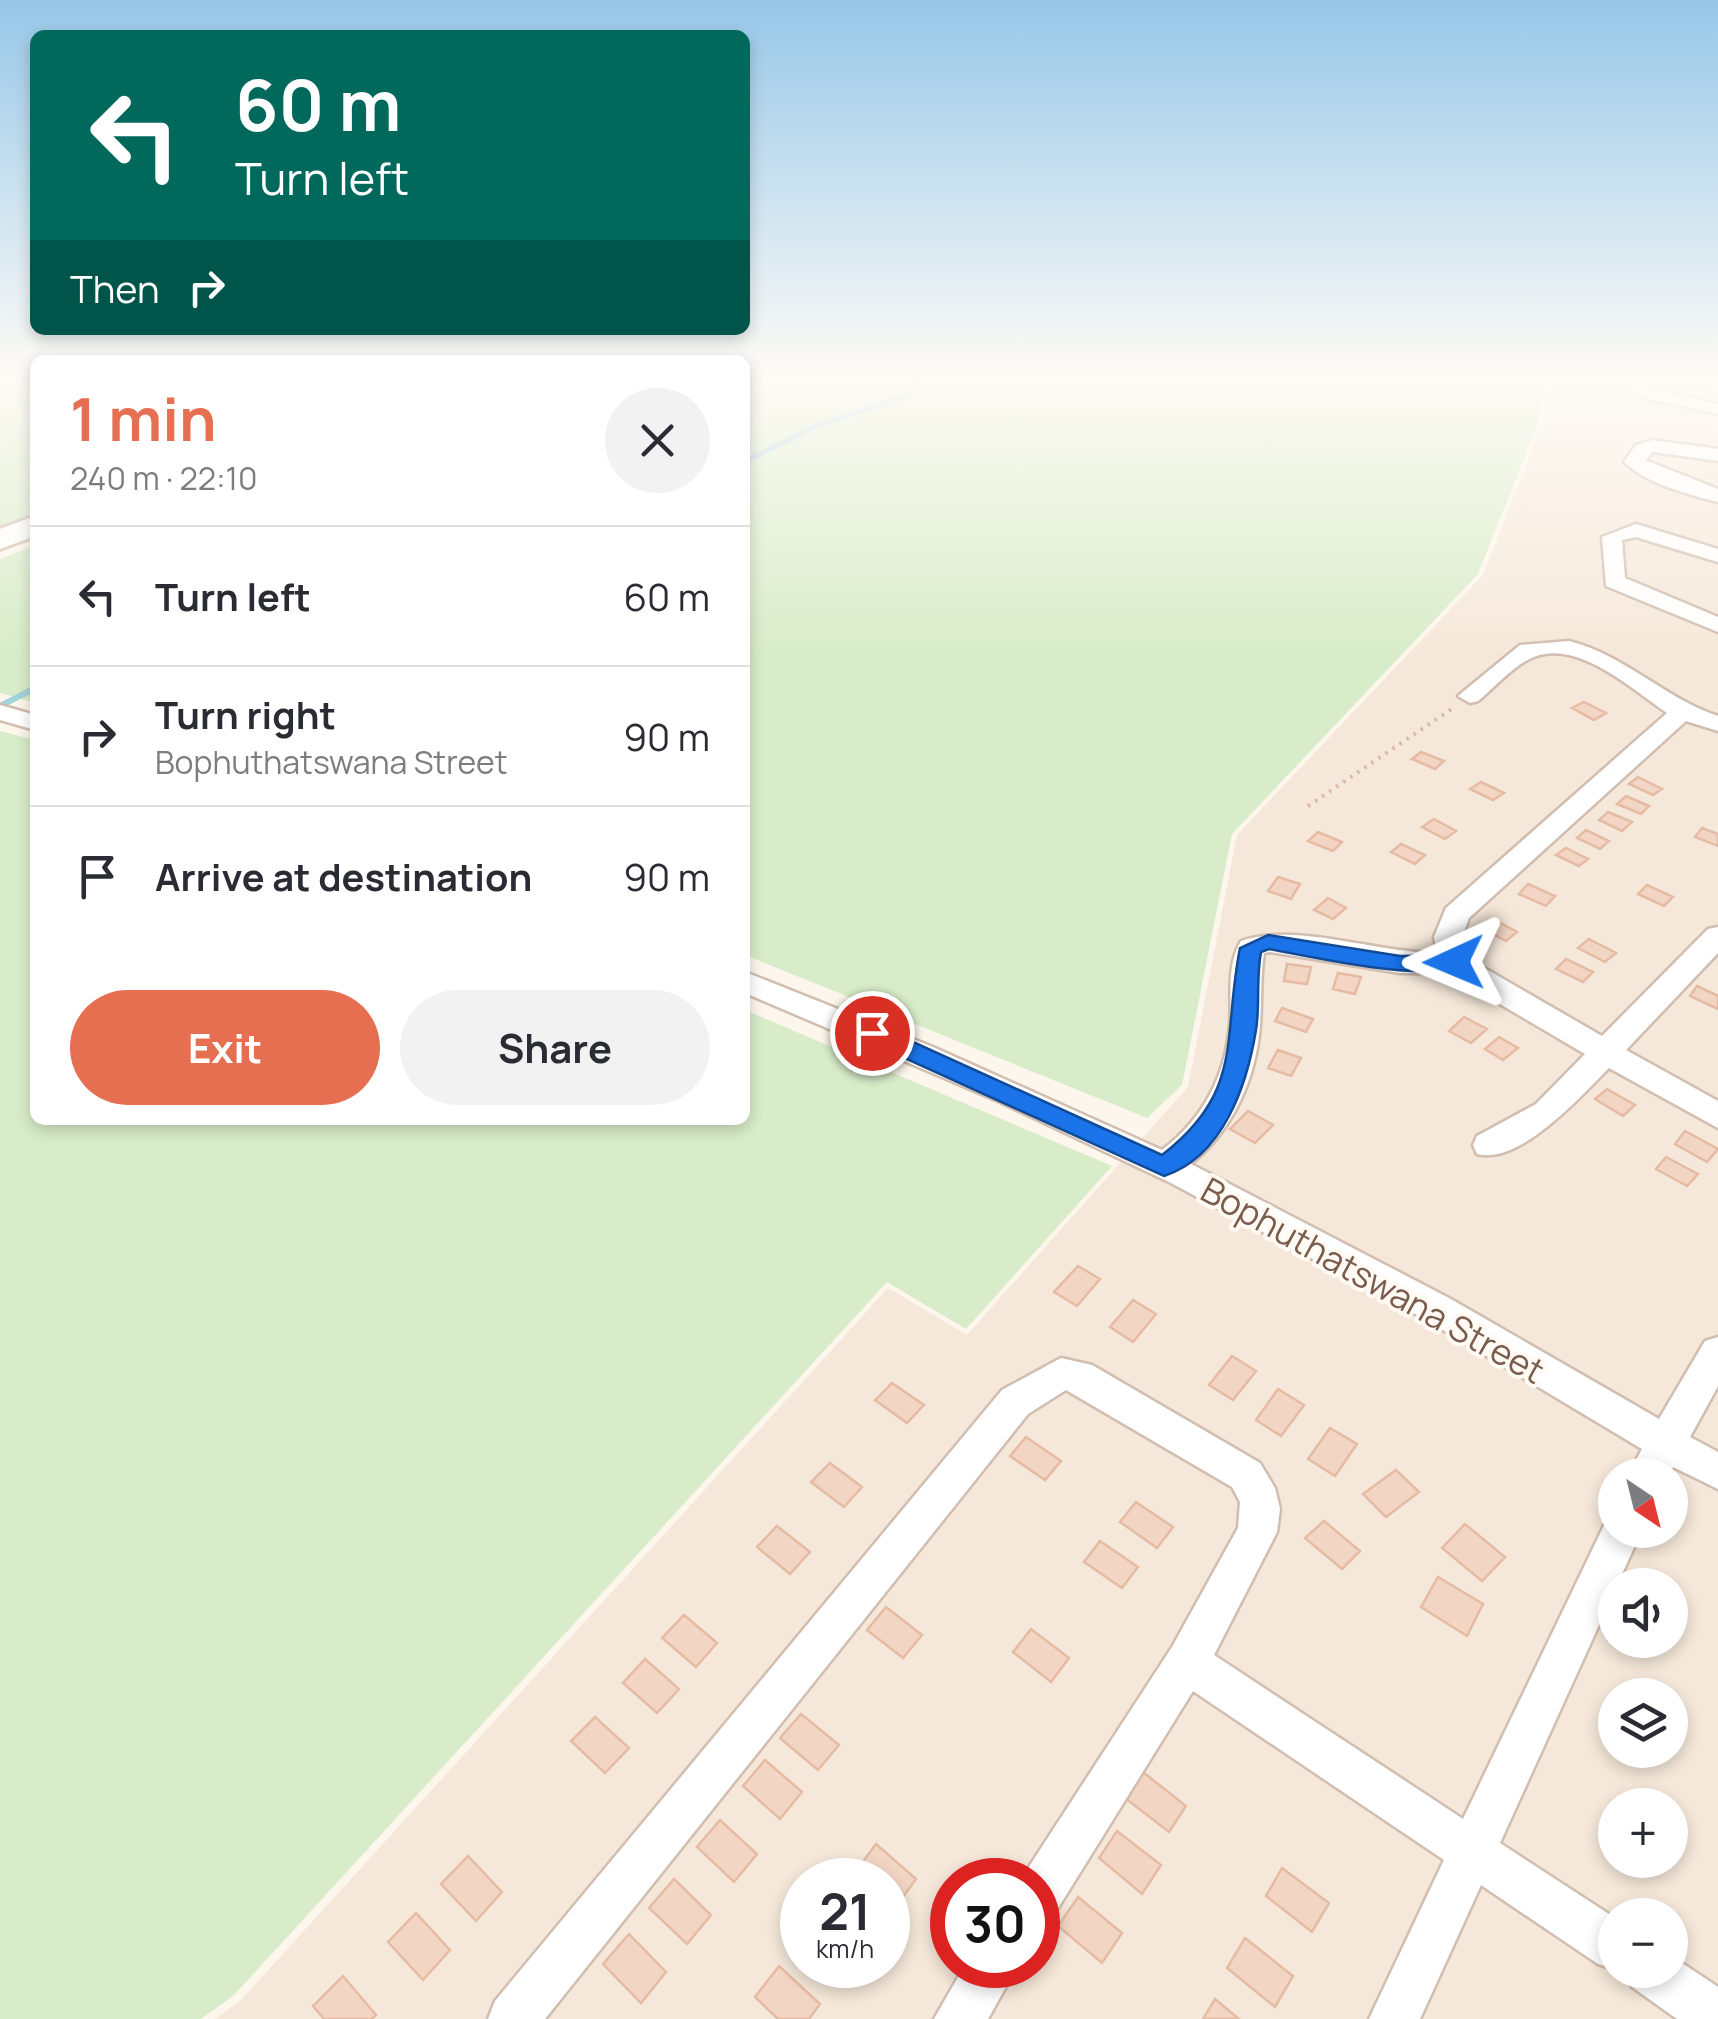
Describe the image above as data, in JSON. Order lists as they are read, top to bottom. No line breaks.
{"streets":{"street":["Bophuthatswana Street"]},"north":"bottom right","page":{"turn":["60 m","Turn left"],"then":"Then","heading":["1 min","240 m · 22:10"],"list":[{"name":"Turn left","value":"60 m"},{"name":"Turn right","note":"Bophuthatswana Street","value":"90 m"},{"name":"Arrive at destination","value":"90 m"}],"buttons":["Exit","Share"],"map_buttons":["+","−"],"speed":"21 km/h","limit":"30"}}
